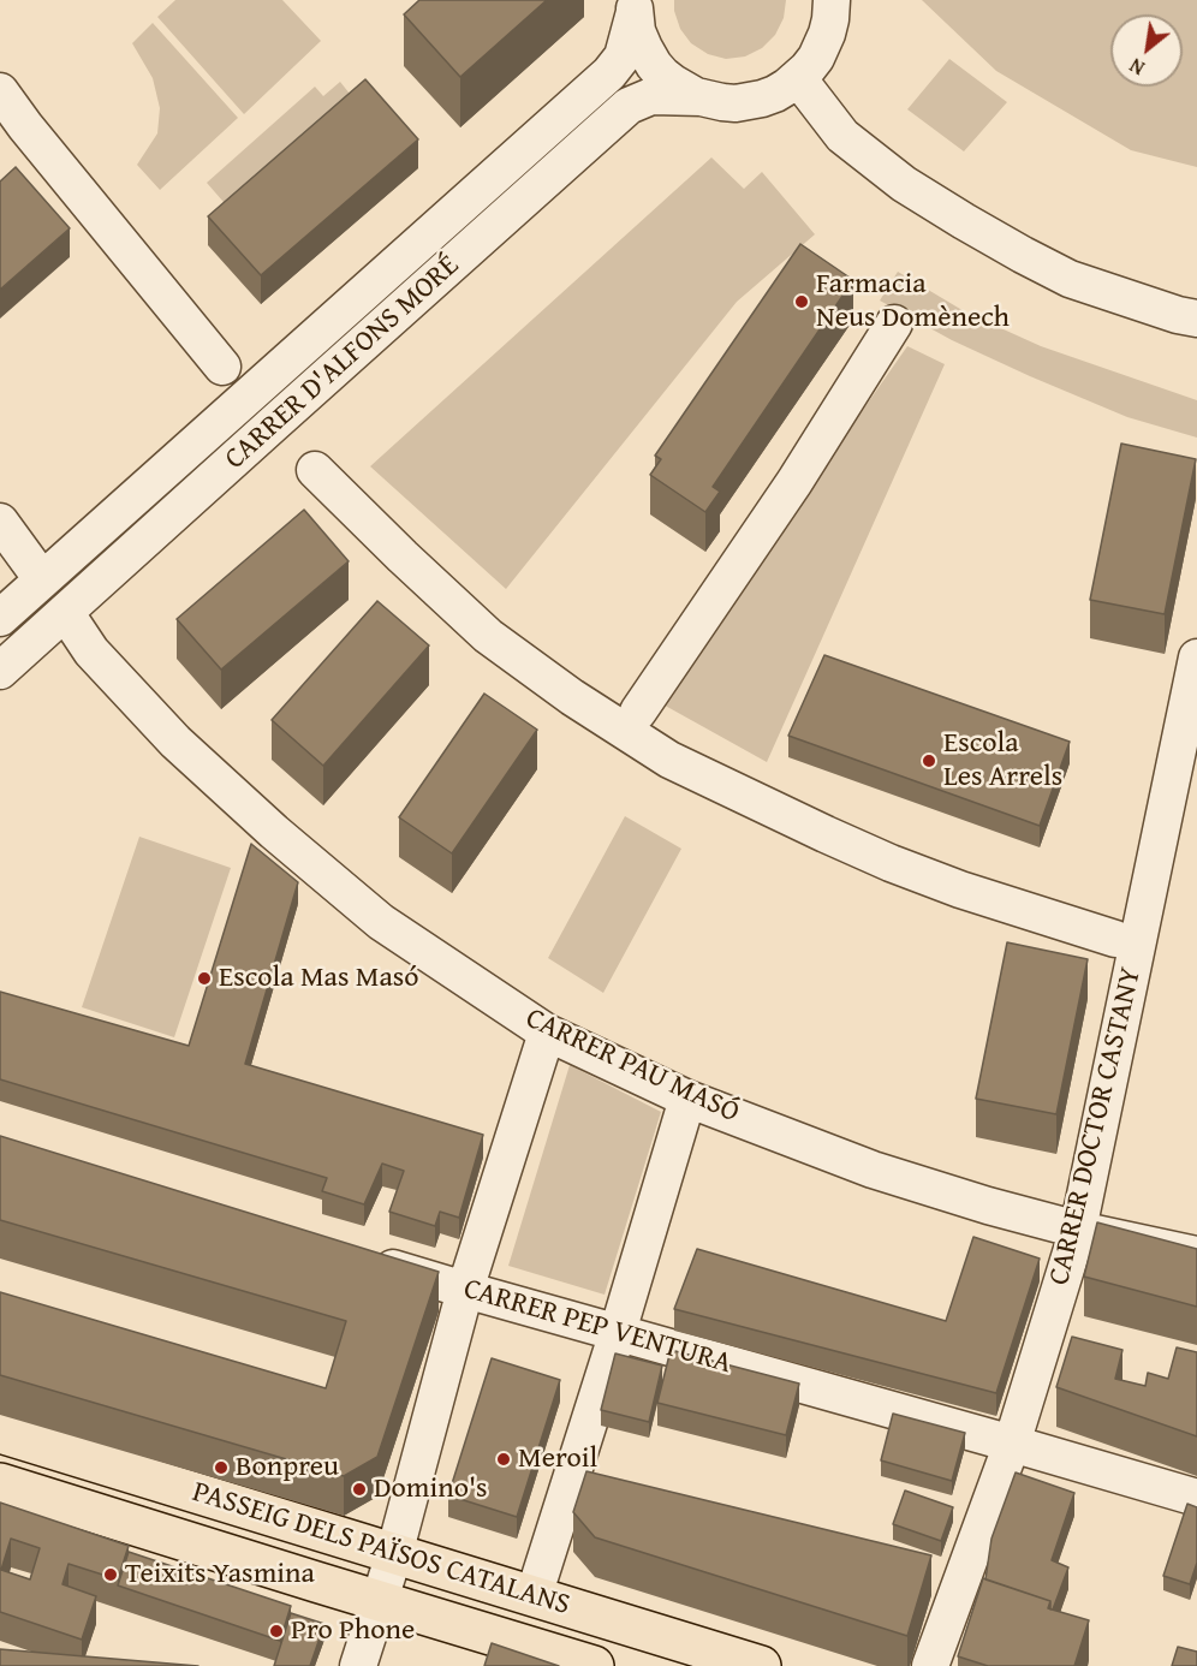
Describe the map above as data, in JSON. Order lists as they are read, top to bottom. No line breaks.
{"streets":{"main road":["PASSEIG DELS PAÏSOS CATALANS"],"street":["CARRER D'ALFONS MORÉ","CARRER PAU MASÓ","CARRER DOCTOR CASTANY","CARRER PEP VENTURA"]},"crossings":[["CARRER D'ALFONS MORÉ","CARRER PAU MASÓ"],["CARRER PAU MASÓ","CARRER DOCTOR CASTANY"],["CARRER DOCTOR CASTANY","CARRER PEP VENTURA"]],"places":["Farmacia Neus Domènech","Escola Les Arrels","Escola Mas Masó","Meroil","Bonpreu","Domino's","Teixits Yasmina","Pro Phone"],"north":"bottom left"}
